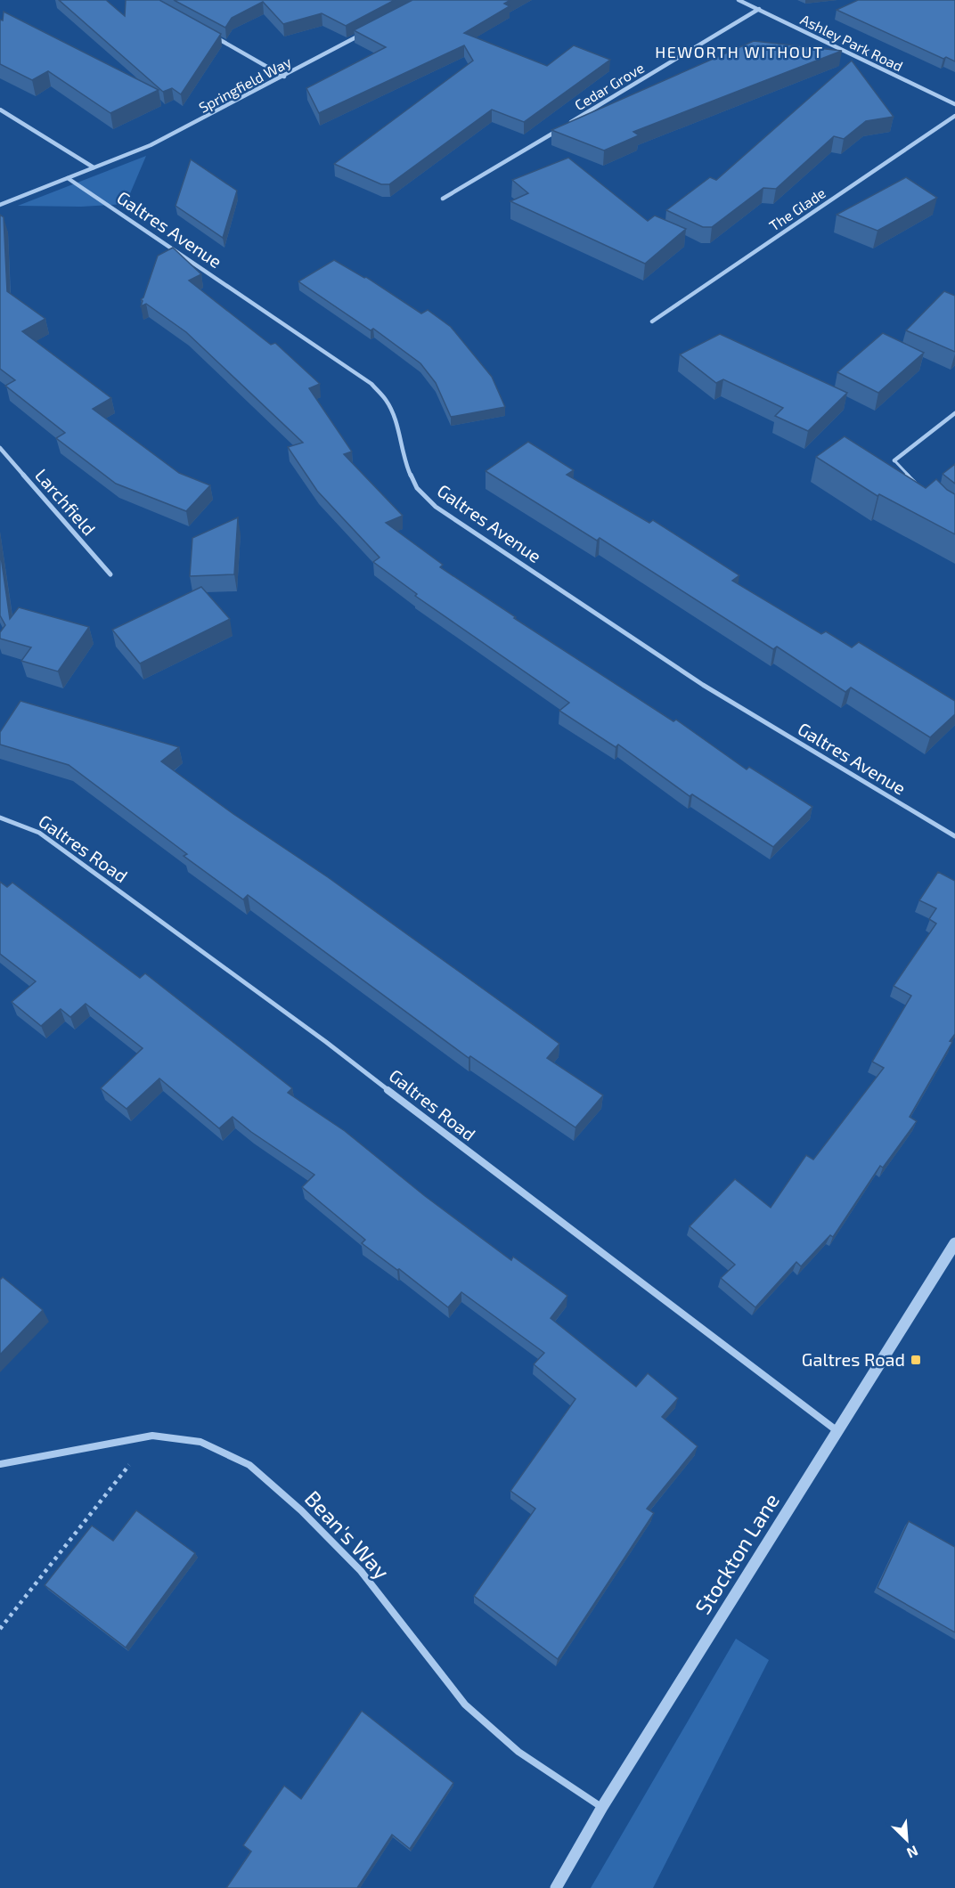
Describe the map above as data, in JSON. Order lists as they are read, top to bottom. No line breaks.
{"streets":{"street":["Ashley Park Road","Springfield Way","Cedar Grove","The Glade","Galtres Avenue","Larchfield","Galtres Road","Bean's Way","Stockton Lane"]},"crossings":[["Ashley Park Road","Cedar Grove"],["Springfield Way","Galtres Avenue"],["Galtres Road","Stockton Lane"],["Bean's Way","Stockton Lane"]],"districts":["HEWORTH WITHOUT"],"places":{"transit":["Galtres Road"]},"north":"bottom right"}
